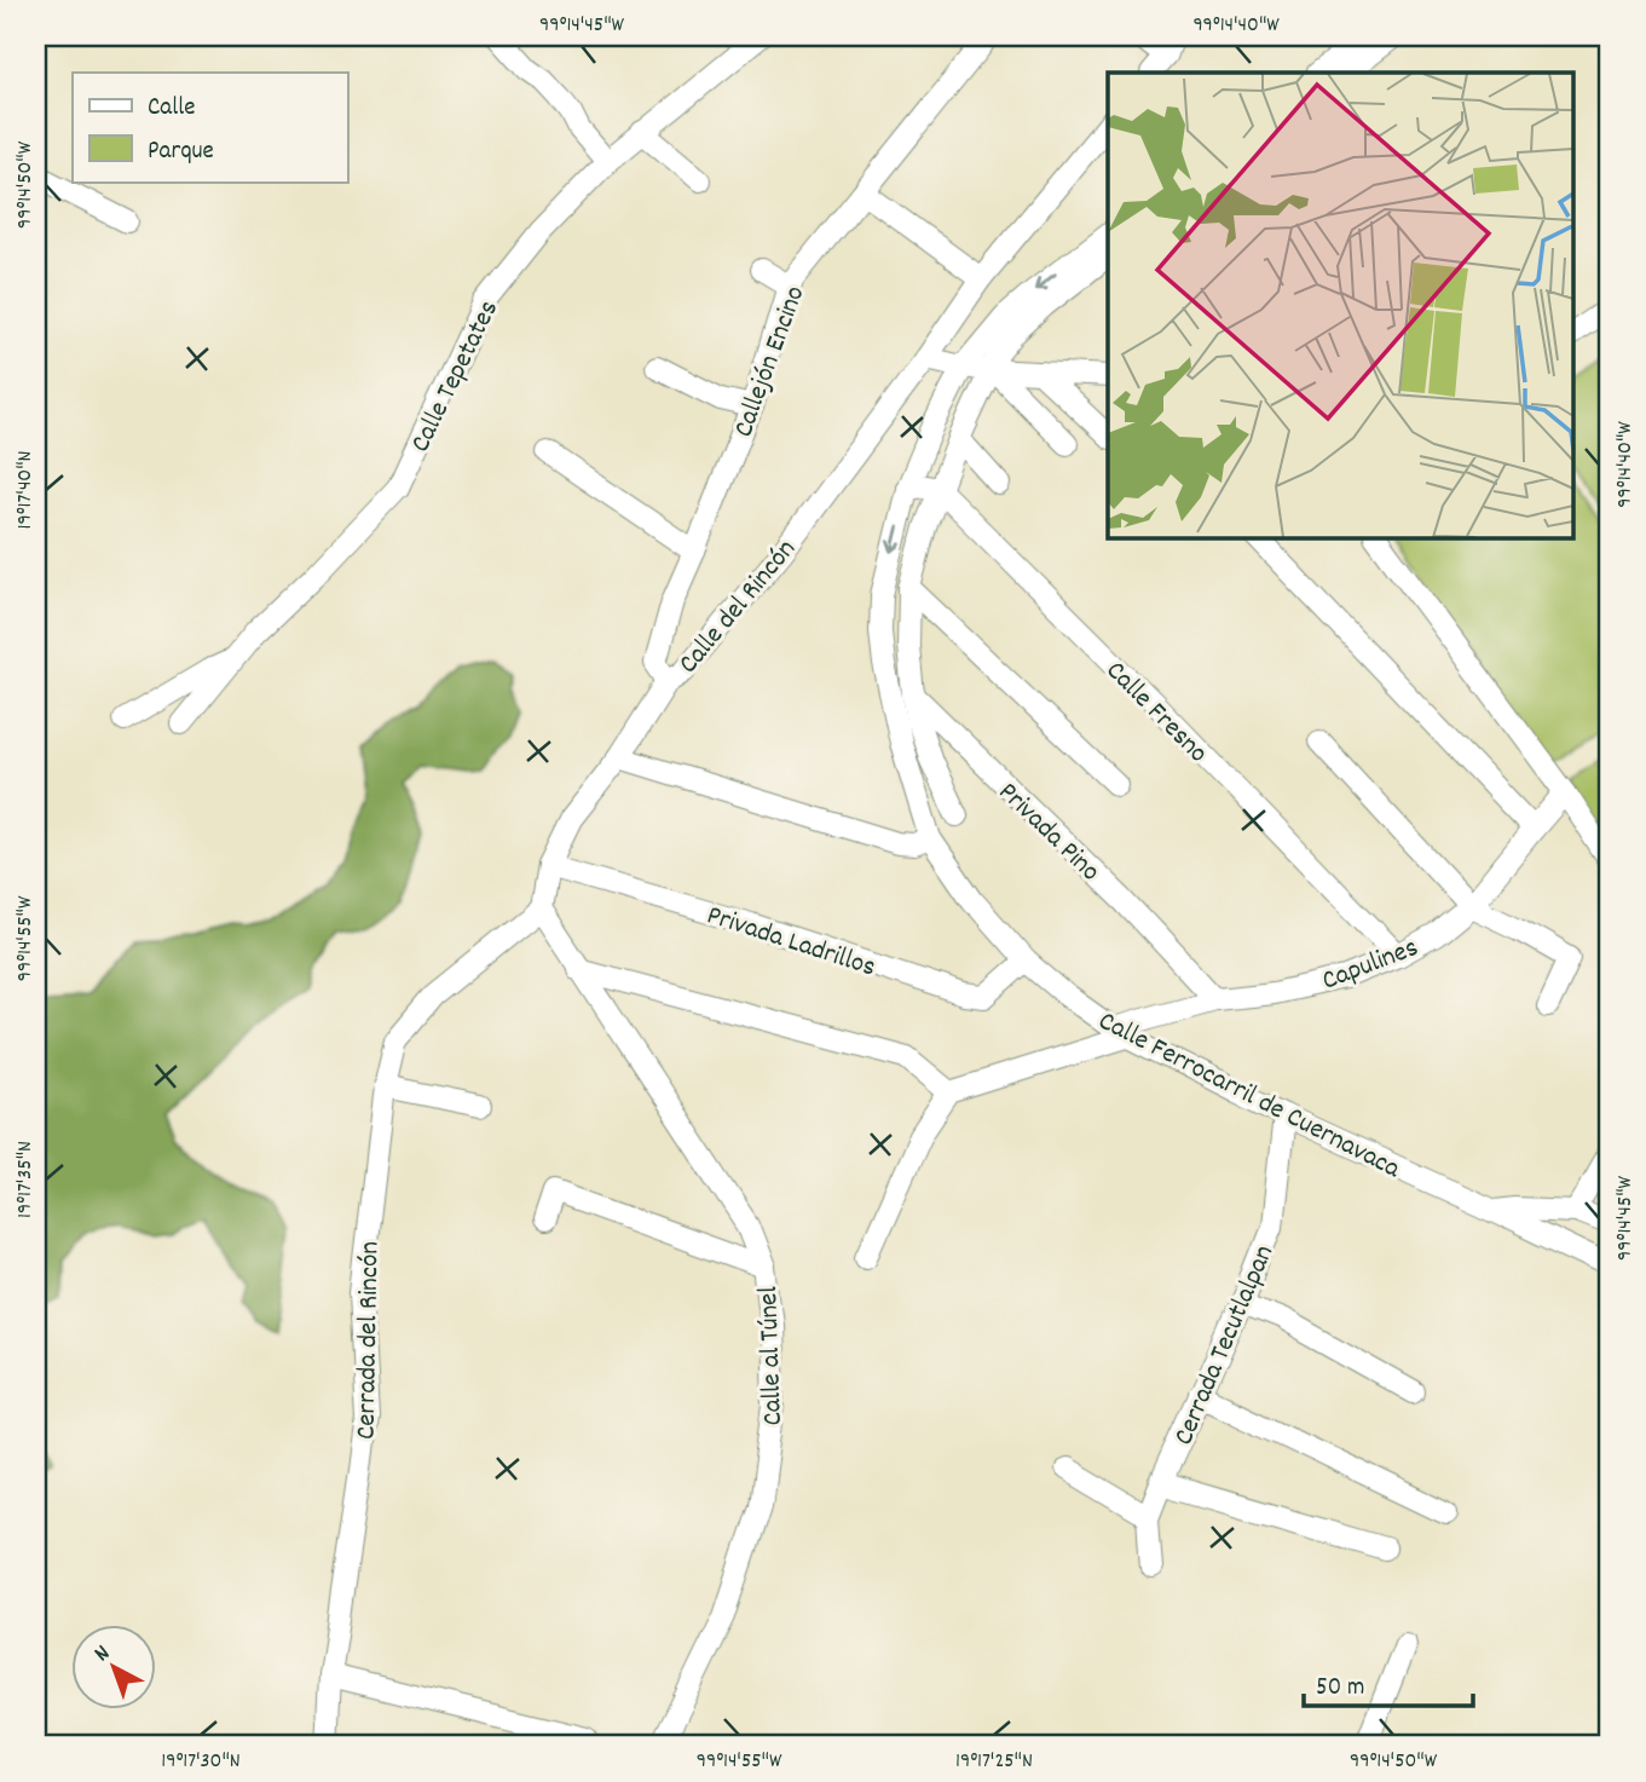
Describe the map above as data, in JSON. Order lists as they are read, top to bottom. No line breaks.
{"streets":{"street":["Callejón Encino","Calle Tepetates","Calle del Rincón","Calle Fresno","Privada Pino","Privada Ladrillos","Capulines","Calle Ferrocarril de Cuernavaca","Cerrada del Rincón","Cerrada Tecutlalpan","Calle al Túnel"]},"crossings":[["Callejón Encino","Calle del Rincón"],["Calle del Rincón","Privada Ladrillos"],["Calle del Rincón","Calle al Túnel"],["Calle Fresno","Capulines"],["Privada Pino","Capulines"],["Privada Pino","Calle Ferrocarril de Cuernavaca"],["Privada Ladrillos","Calle Ferrocarril de Cuernavaca"],["Capulines","Calle Ferrocarril de Cuernavaca"],["Calle Ferrocarril de Cuernavaca","Cerrada Tecutlalpan"]],"legend":["Calle","Parque"],"scale_bar":"50 m","north":"top left","coordinates":["99°14'45\"W","99°14'40\"W","99°14'50\"W","19°17'40\"N","99°14'55\"W","19°17'35\"N","19°17'30\"N","19°17'25\"N"]}
